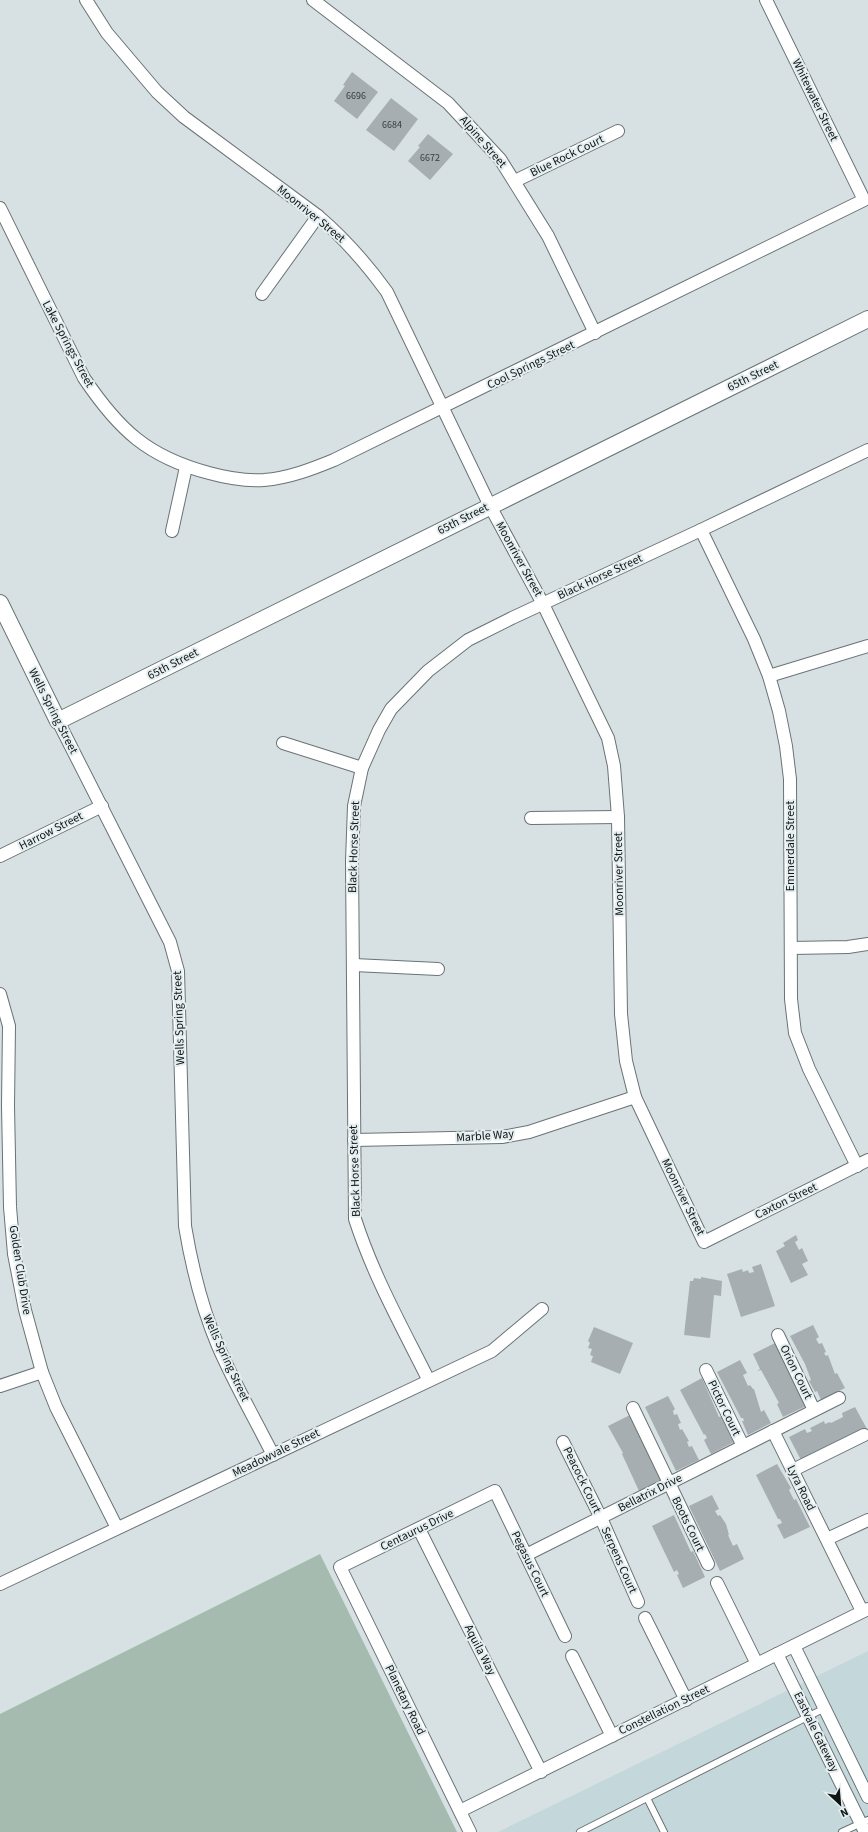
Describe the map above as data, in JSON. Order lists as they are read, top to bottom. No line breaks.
{"streets":{"street":["Whitewater Street","Alpine Street","Blue Rock Court","Moonriver Street","Lake Springs Street","Cool Springs Street","65th Street","Black Horse Street","Wells Spring Street","Harrow Street","Emmerdale Street","Marble Way","Caxton Street","Golden Club Drive","Orion Court","Pictor Court","Meadowvale Street","Peacock Court","Lyra Road","Bellatrix Drive","Boots Court","Centaurus Drive","Serpens Court","Pegasus Court","Aquila Way","Planetary Road","Constellation Street","Eastvale Gateway"]},"crossings":[["Whitewater Street","Cool Springs Street"],["Alpine Street","Blue Rock Court"],["Alpine Street","Cool Springs Street"],["Moonriver Street","Cool Springs Street"],["Moonriver Street","65th Street"],["Moonriver Street","Black Horse Street"],["Moonriver Street","Marble Way"],["Moonriver Street","Caxton Street"],["Lake Springs Street","Cool Springs Street"],["65th Street","Wells Spring Street"],["Black Horse Street","Emmerdale Street"],["Black Horse Street","Marble Way"],["Black Horse Street","Meadowvale Street"],["Wells Spring Street","Harrow Street"],["Wells Spring Street","Meadowvale Street"],["Emmerdale Street","Caxton Street"],["Golden Club Drive","Meadowvale Street"],["Pictor Court","Bellatrix Drive"],["Peacock Court","Bellatrix Drive"],["Peacock Court","Serpens Court"],["Lyra Road","Bellatrix Drive"],["Lyra Road","Constellation Street"],["Bellatrix Drive","Boots Court"],["Bellatrix Drive","Serpens Court"],["Bellatrix Drive","Pegasus Court"],["Centaurus Drive","Pegasus Court"],["Centaurus Drive","Aquila Way"],["Centaurus Drive","Planetary Road"],["Aquila Way","Constellation Street"],["Planetary Road","Constellation Street"],["Constellation Street","Eastvale Gateway"]],"house_numbers":["6696","6684","6672"],"north":"bottom right"}
